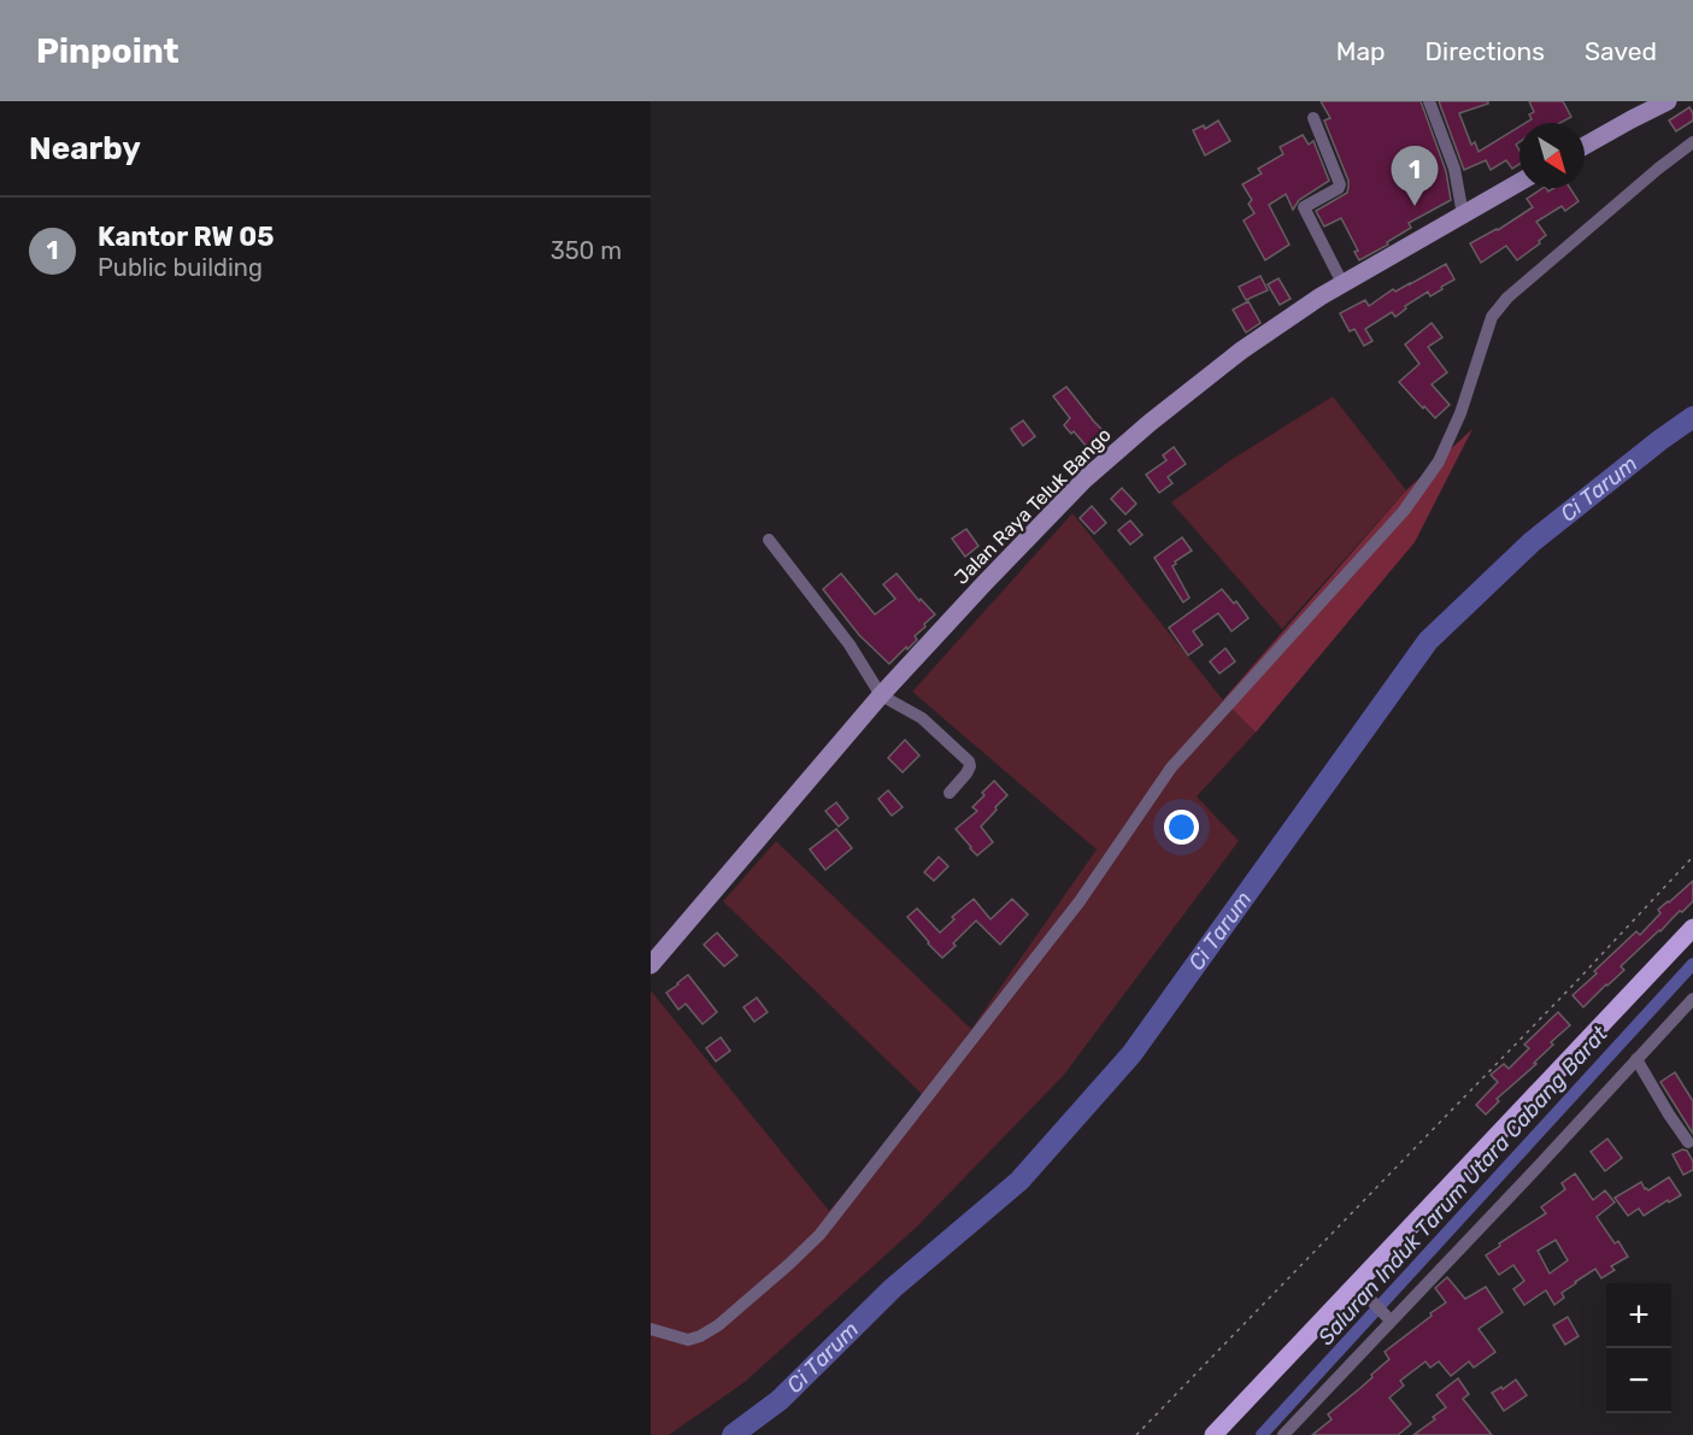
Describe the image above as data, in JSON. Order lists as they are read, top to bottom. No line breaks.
{"streets":{"main road":["Jalan Raya Teluk Bango"]},"water":["Ci Tarum","Saluran Induk Tarum Utara Cabang Barat"],"north":"bottom right","page":{"header":"Pinpoint","nav":["Map","Directions","Saved"],"heading":"Nearby","pins":"1","list":[{"mark":"1","name":"Kantor RW 05","note":"Public building","value":"350 m"}],"map_buttons":["+","−"]}}
